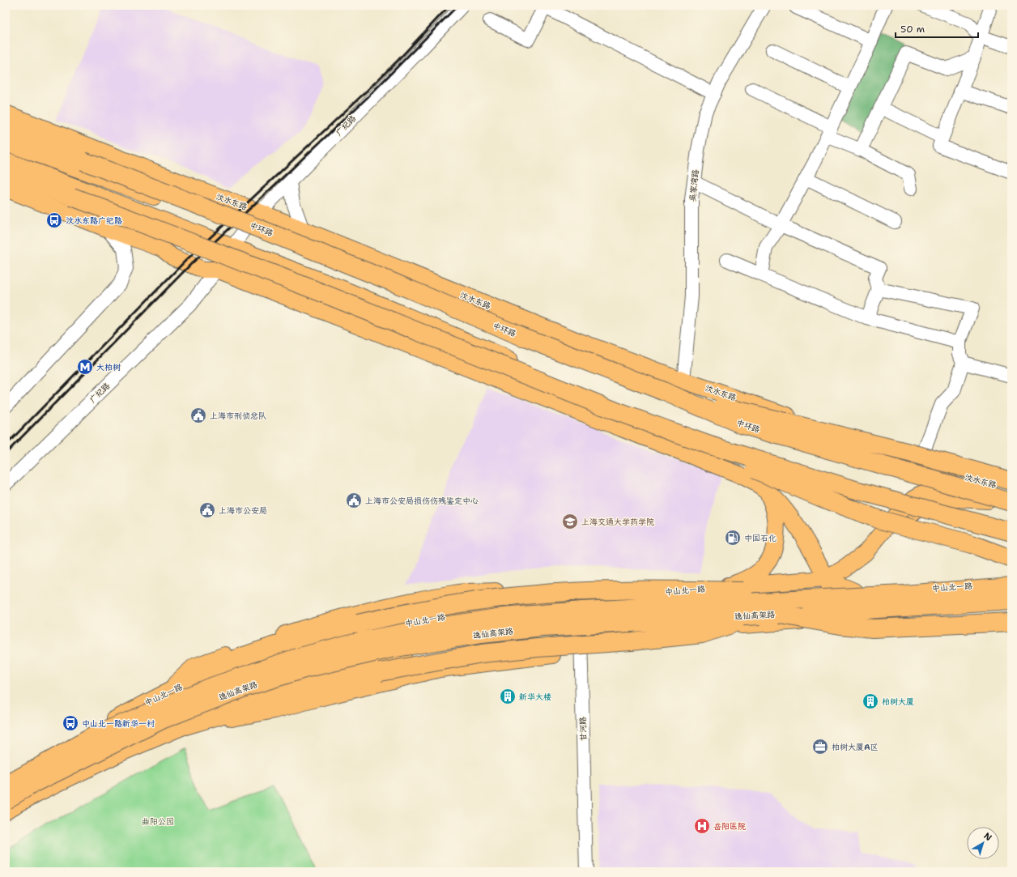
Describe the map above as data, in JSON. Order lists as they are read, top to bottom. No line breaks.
{"streets":{"highway":["中环路","逸仙高架路"],"main road":["汶水东路","中山北一路"],"street":["广纪路","吴家湾路","甘河路"]},"crossings":[["广纪路","汶水东路"],["吴家湾路","汶水东路"],["中山北一路","逸仙高架路"],["中山北一路","甘河路"]],"parks":["曲阳公园"],"places":{"bus stop":["汶水东路广纪路","中山北一路新华一村"],"metro station":["大柏树"],"public building":["上海市刑侦总队","上海市公安局损伤伤残鉴定中心","上海市公安局"],"school or university":["上海交通大学药学院"],"fuel station":["中国石化"],"building":["新华大楼","柏树大厦"],"office":["柏树大厦A区"],"hospital":["岳阳医院"]},"scale_bar":"50 m","north":"top right"}
